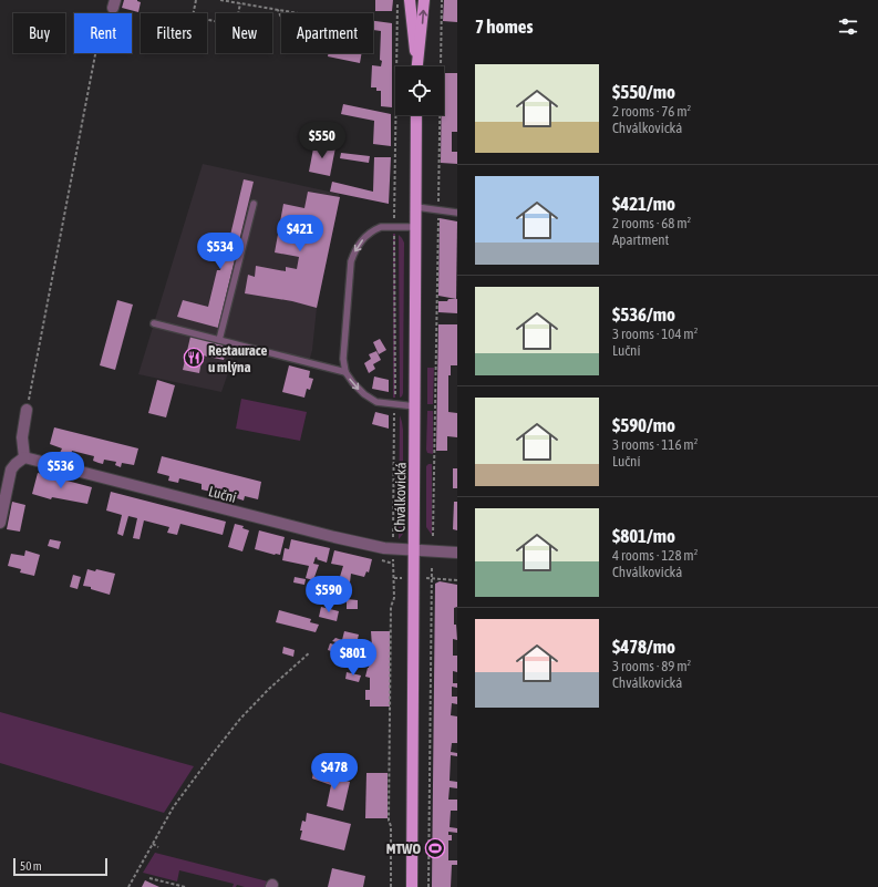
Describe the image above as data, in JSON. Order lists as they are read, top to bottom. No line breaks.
{"streets":{"main road":["Chválkovická"],"street":["Luční"]},"crossings":[["Luční","Chválkovická"]],"places":{"restaurant":["Restaurace u mlýna"],"sports":["MTWO"]},"scale_bar":"50 m","page":{"heading":"7 homes","chip":["Buy","Rent","Filters","New","Apartment"],"list":[{"name":"$550/mo","note":"2 rooms · 76 m² · Chválkovická"},{"name":"$421/mo","note":"2 rooms · 68 m² · Apartment"},{"name":"$536/mo","note":"3 rooms · 104 m² · Luční"},{"name":"$590/mo","note":"3 rooms · 116 m² · Luční"},{"name":"$801/mo","note":"4 rooms · 128 m² · Chválkovická"},{"name":"$478/mo","note":"3 rooms · 89 m² · Chválkovická"}],"price":["$550","$421","$534","$536","$590","$801","$478"],"scale":"50 m"}}
